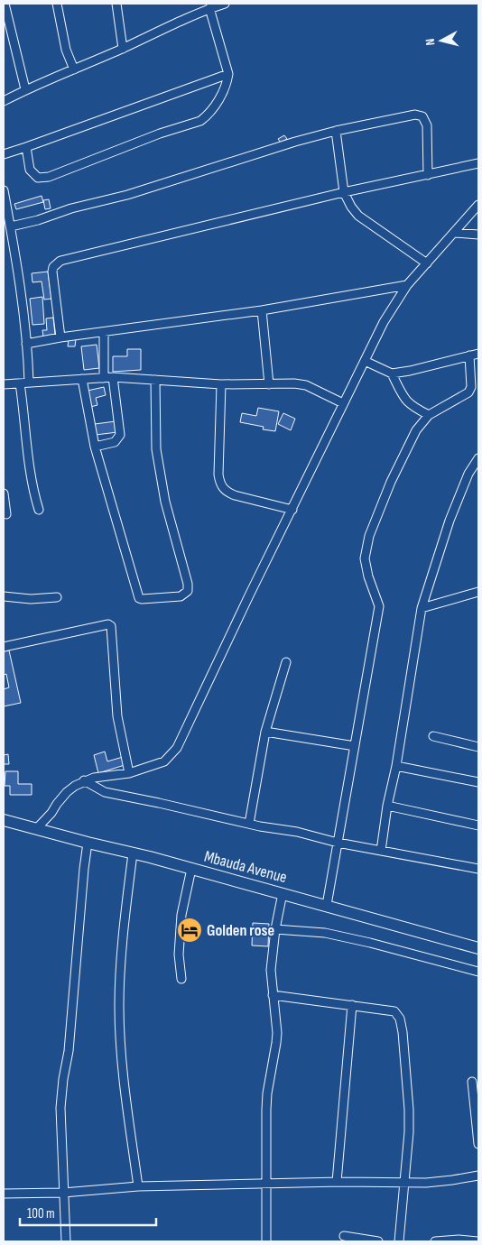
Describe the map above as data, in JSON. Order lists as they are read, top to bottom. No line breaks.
{"streets":{"street":["Mbauda Avenue"]},"places":{"hotel":["Golden rose"]},"scale_bar":"100 m","north":"left"}
